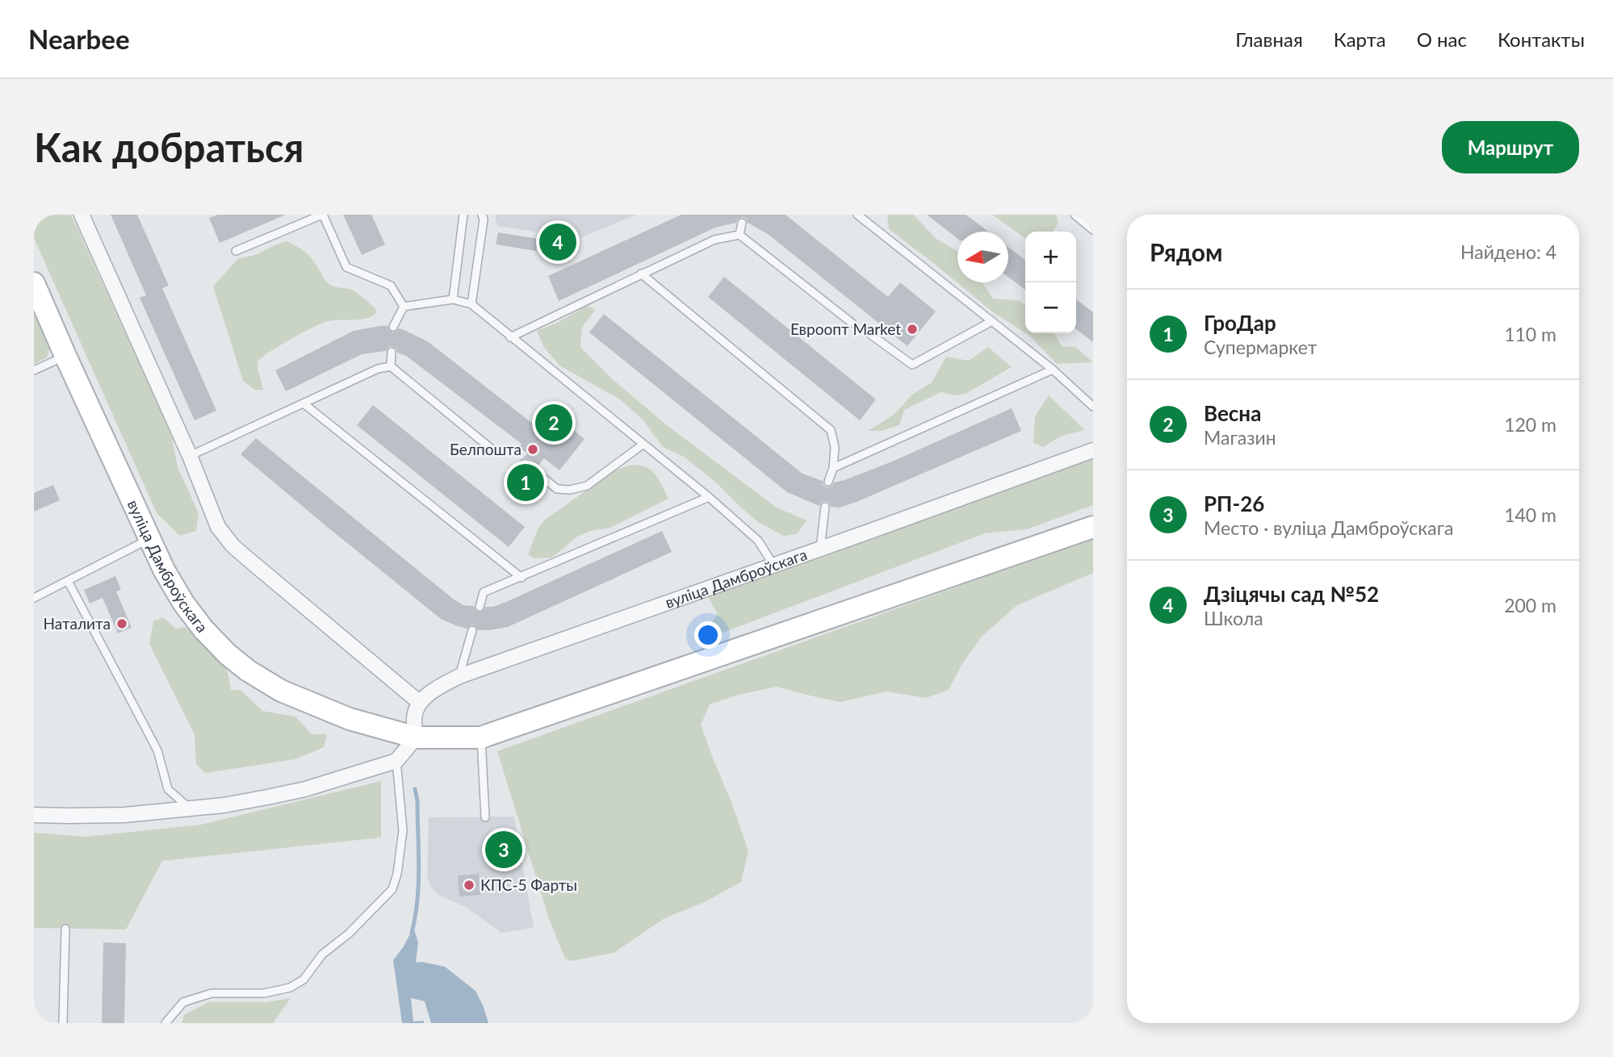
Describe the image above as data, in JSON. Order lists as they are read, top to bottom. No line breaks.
{"streets":{"main road":["вуліца Дамброўскага"]},"places":["Евроопт Market","Белпошта","Наталита","КПС-5 Фарты"],"north":"left","page":{"header":"Nearbee","nav":["Главная","Карта","О нас","Контакты"],"buttons":"Маршрут","title":"Как добраться","heading":["Рядом","Найдено: 4"],"pins":["4","2","1","3"],"map_buttons":["+","−"],"list":[{"mark":"1","name":"ГроДар","note":"Супермаркет","value":"110 m"},{"mark":"2","name":"Весна","note":"Магазин","value":"120 m"},{"mark":"3","name":"РП-26","note":"Место · вуліца Дамброўскага","value":"140 m"},{"mark":"4","name":"Дзіцячы сад №52","note":"Школа","value":"200 m"}]}}
